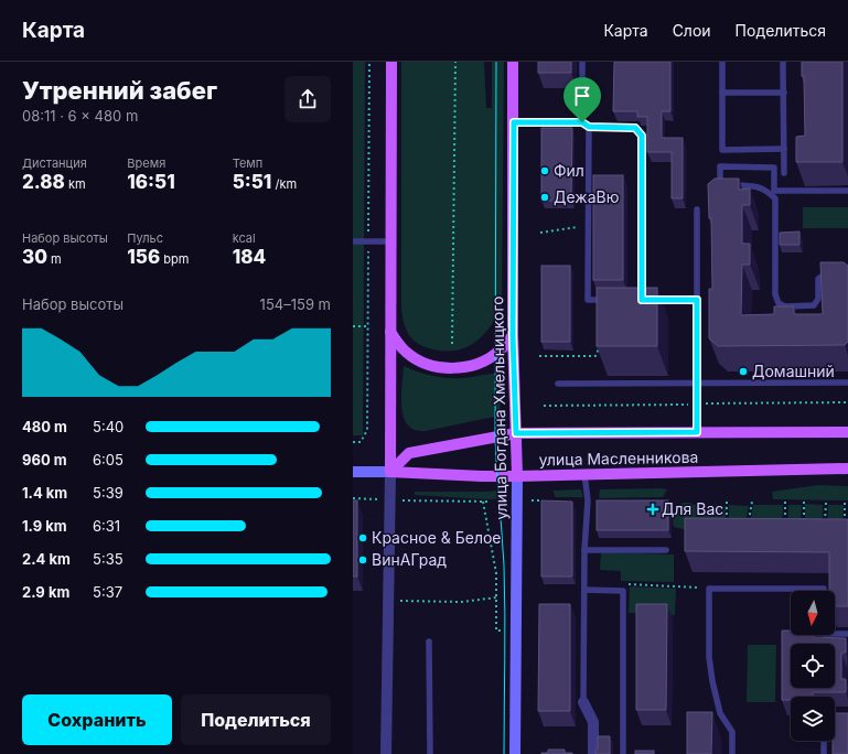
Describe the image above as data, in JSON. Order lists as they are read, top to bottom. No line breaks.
{"streets":{"main road":["улица Богдана Хмельницкого","улица Масленникова"]},"crossings":[["улица Богдана Хмельницкого","улица Масленникова"]],"places":{"other":["Фил","ДежаВю","Домашний","Красное & Белое","ВинАГрад"],"health":["Для Вас"]},"north":"bottom","page":{"header":"Карта","nav":["Карта","Слои","Поделиться"],"heading":["Утренний забег","08:11 · 6 × 480 m"],"stats":[["Дистанция","2.88 km"],["Время","16:51"],["Темп","5:51 /km"],["Набор высоты","30 m"],["Пульс","156 bpm"],["kcal","184"]],"chart":["Набор высоты","154–159 m"],"list":[{"name":"480 m","note":"5:40"},{"name":"960 m","note":"6:05"},{"name":"1.4 km","note":"5:39"},{"name":"1.9 km","note":"6:31"},{"name":"2.4 km","note":"5:35"},{"name":"2.9 km","note":"5:37"}],"buttons":["Сохранить","Поделиться"]}}
